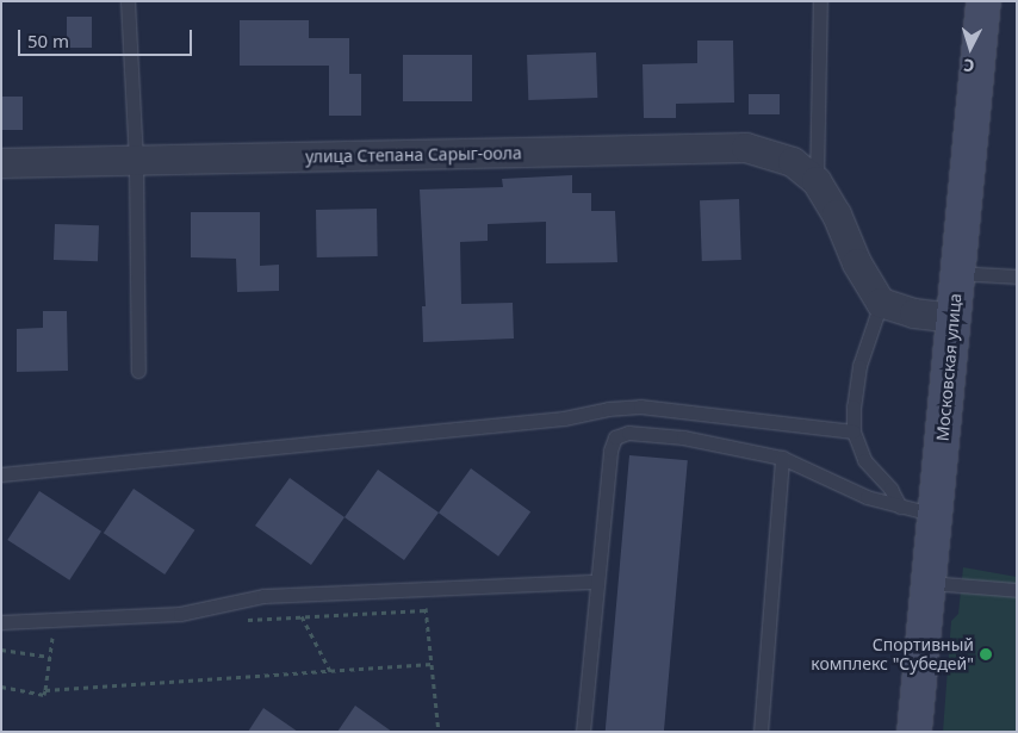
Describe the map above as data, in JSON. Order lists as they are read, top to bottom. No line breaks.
{"streets":{"main road":["Московская улица"],"street":["улица Степана Сарыг-оола"]},"places":["Спортивный комплекс \"Субедей\""],"scale_bar":"50 m","north":"bottom"}
